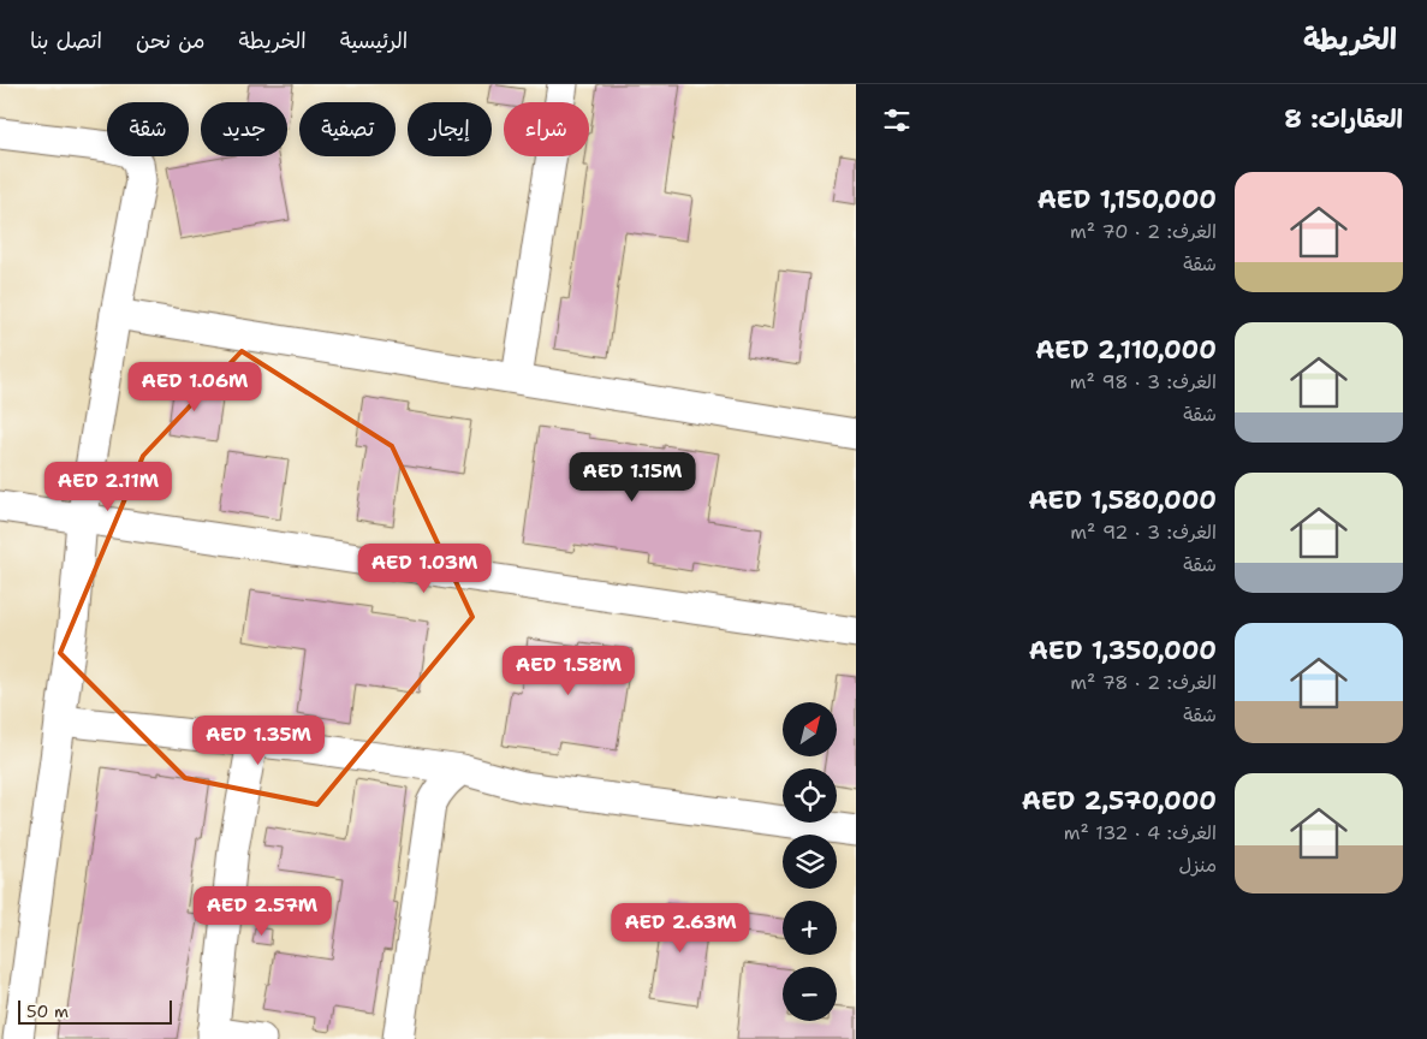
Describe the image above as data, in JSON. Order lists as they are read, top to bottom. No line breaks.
{"scale_bar":"50 m","north":"top right","page":{"header":"الخريطة","nav":["الرئيسية","الخريطة","من نحن","اتصل بنا"],"heading":"العقارات: 8","chip":["شراء","إيجار","تصفية","جديد","شقة"],"list":[{"name":"AED 1,150,000","note":"الغرف: 2 · 70 m² · شقة"},{"name":"AED 2,110,000","note":"الغرف: 3 · 98 m² · شقة"},{"name":"AED 1,580,000","note":"الغرف: 3 · 92 m² · شقة"},{"name":"AED 1,350,000","note":"الغرف: 2 · 78 m² · شقة"},{"name":"AED 2,570,000","note":"الغرف: 4 · 132 m² · منزل"}],"price":["AED 1.06M","AED 1.15M","AED 2.11M","AED 1.03M","AED 1.58M","AED 1.35M","AED 2.57M","AED 2.63M"],"map_buttons":["+","−"],"scale":"50 m"}}
